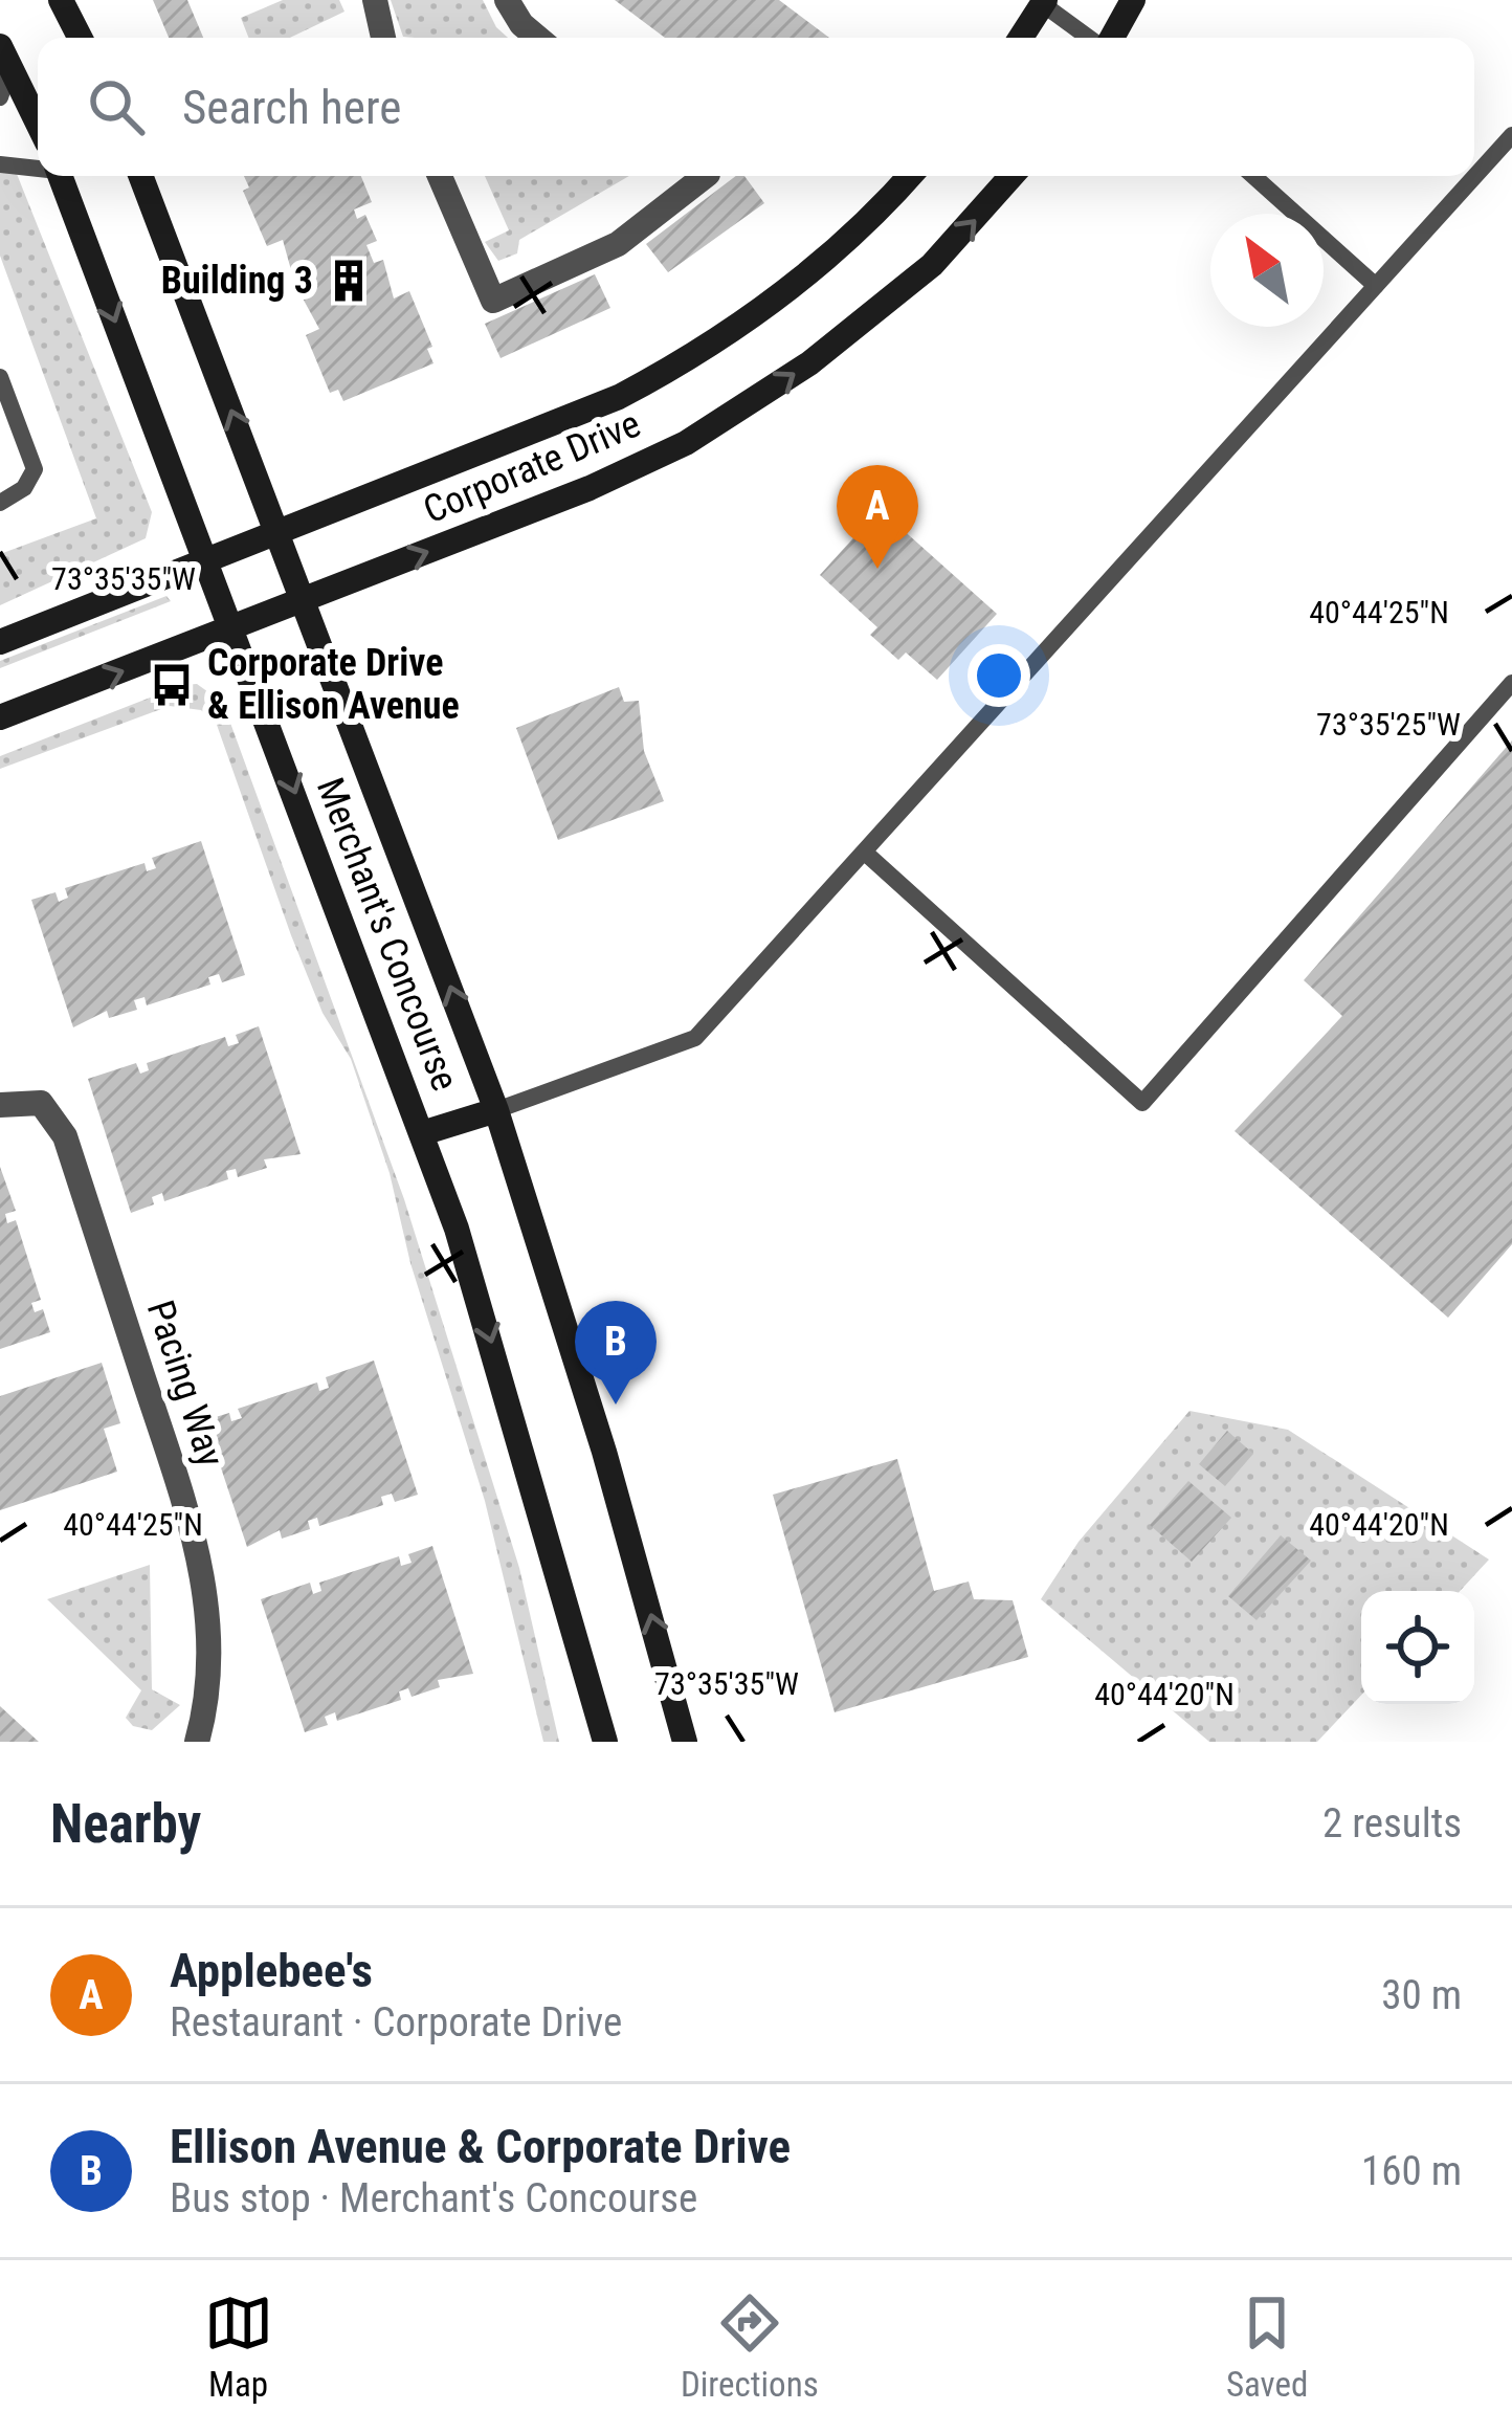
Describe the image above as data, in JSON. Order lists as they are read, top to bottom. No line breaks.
{"streets":{"street":["Corporate Drive","Merchant's Concourse","Pacing Way"]},"crossings":[["Corporate Drive","Merchant's Concourse"]],"places":{"building":["Building 3"],"bus stop":["Corporate Drive & Ellison Avenue"]},"north":"top left","page":{"search":"Search here","pins":["A","B"],"heading":["Nearby","2 results"],"list":[{"mark":"A","name":"Applebee's","note":"Restaurant · Corporate Drive","value":"30 m"},{"mark":"B","name":"Ellison Avenue & Corporate Drive","note":"Bus stop · Merchant's Concourse","value":"160 m"}],"nav":["Map","Directions","Saved"]},"coordinates":["73°35'35\"W","40°44'25\"N","73°35'25\"W","40°44'20\"N"]}
